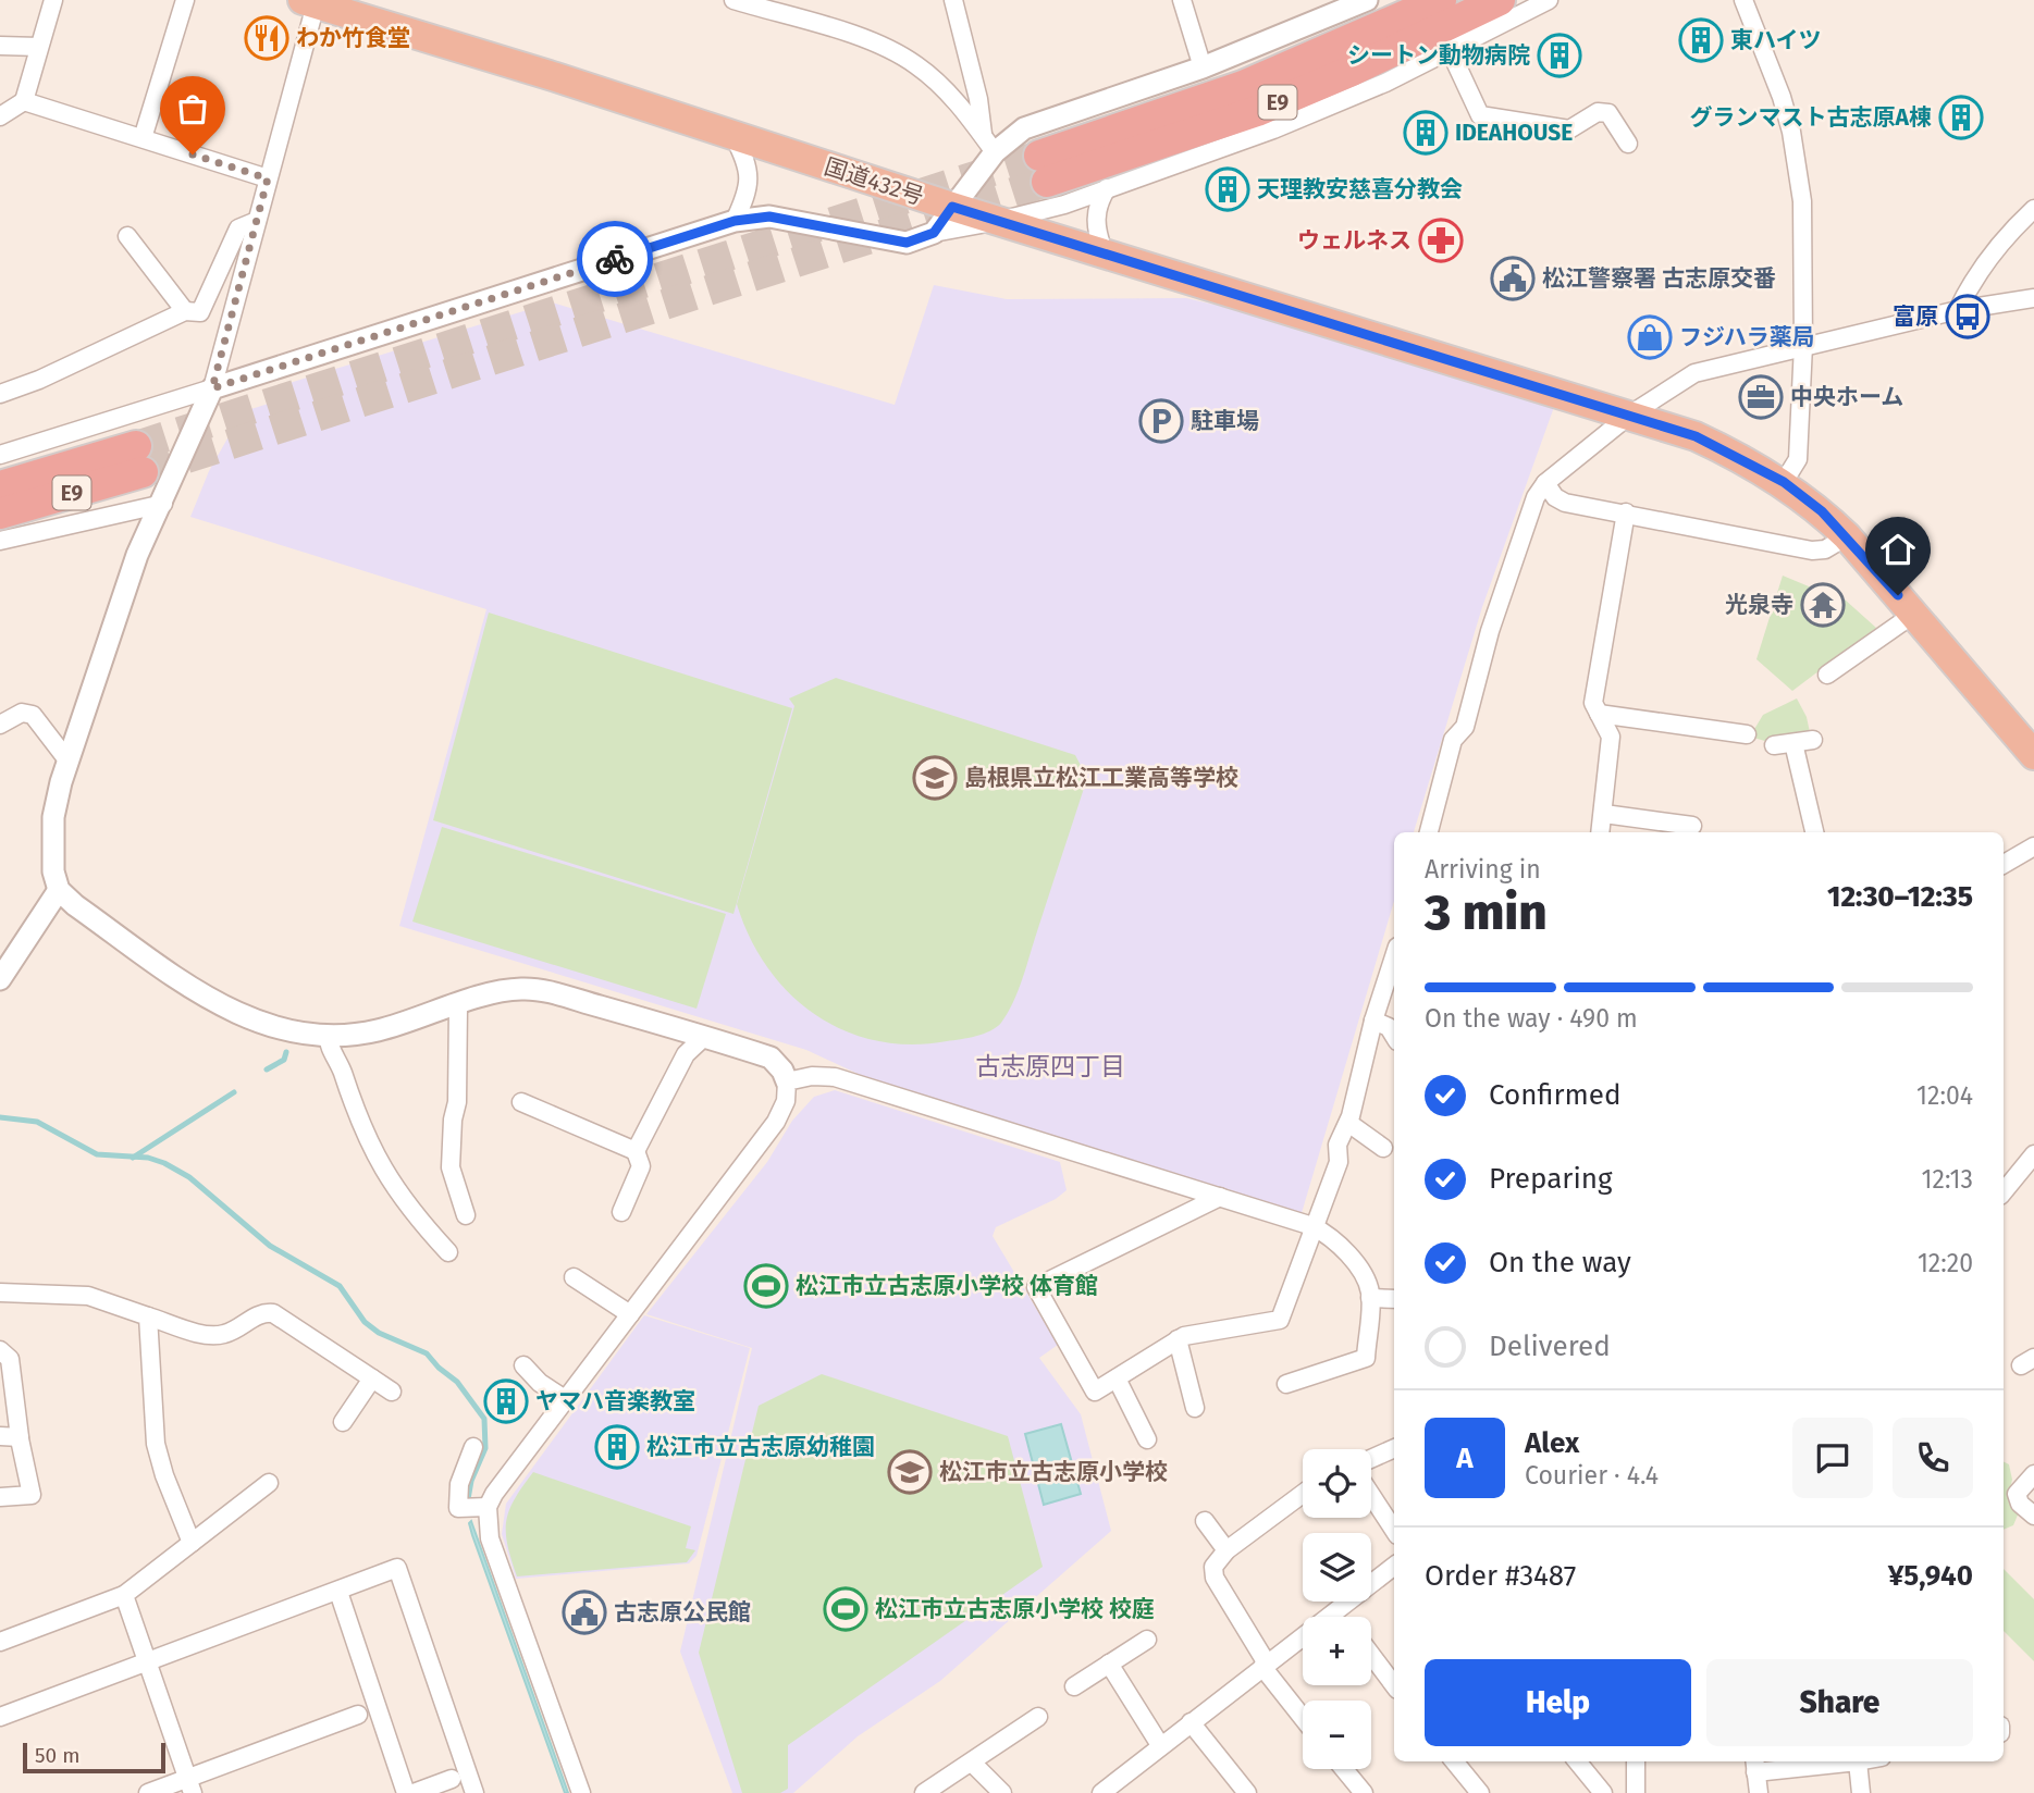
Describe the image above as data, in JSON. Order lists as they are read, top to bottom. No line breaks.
{"streets":{"highway":["E9","国道432号"]},"districts":["古志原四丁目"],"places":{"restaurant":["わか竹食堂"],"building":["東ハイツ","シートン動物病院","グランマスト古志原A棟","IDEAHOUSE","天理教安慈喜分教会","ヤマハ音楽教室","松江市立古志原幼稚園"],"pharmacy":["ウェルネス"],"public building":["松江警察署 古志原交番","古志原公民館"],"bus stop":["富原"],"shop":["フジハラ薬局"],"office":["中央ホーム"],"parking":["駐車場"],"temple":["光泉寺"],"school or university":["島根県立松江工業高等学校","松江市立古志原小学校"],"sports":["松江市立古志原小学校 体育館","松江市立古志原小学校 校庭"]},"scale_bar":"50 m","page":{"heading":["3 min","Arriving in","12:30–12:35"],"panel":["Alex","Courier · 4.4","Order #3487","¥5,940"],"bar":"On the way · 490 m","list":[["Confirmed","12:04"],["Preparing","12:13"],["On the way","12:20"],"Delivered"],"round":"A","map_buttons":["+","−"],"buttons":["Help","Share"],"scale":"50 m"}}
